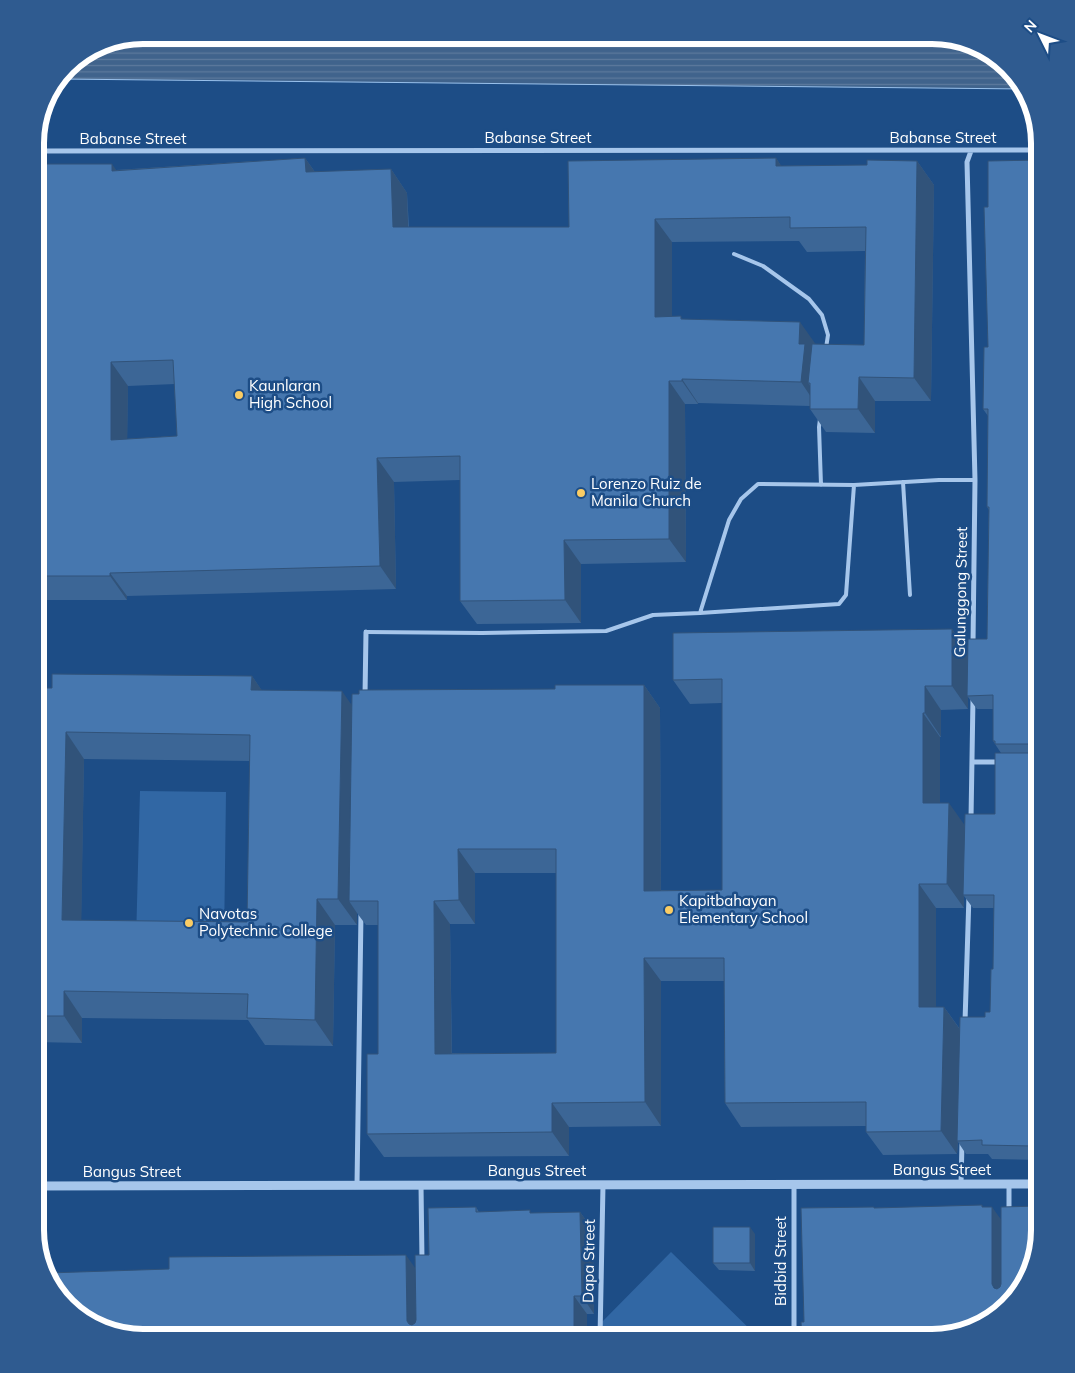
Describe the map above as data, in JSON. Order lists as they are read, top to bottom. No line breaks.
{"streets":{"street":["Babanse Street","Galunggong Street","Bangus Street","Dapa Street","Bidbid Street"]},"crossings":[["Babanse Street","Galunggong Street"],["Bangus Street","Dapa Street"],["Bangus Street","Bidbid Street"]],"places":["Kaunlaran High School","Lorenzo Ruiz de Manila Church","Kapitbahayan Elementary School","Navotas Polytechnic College"],"north":"top left"}
